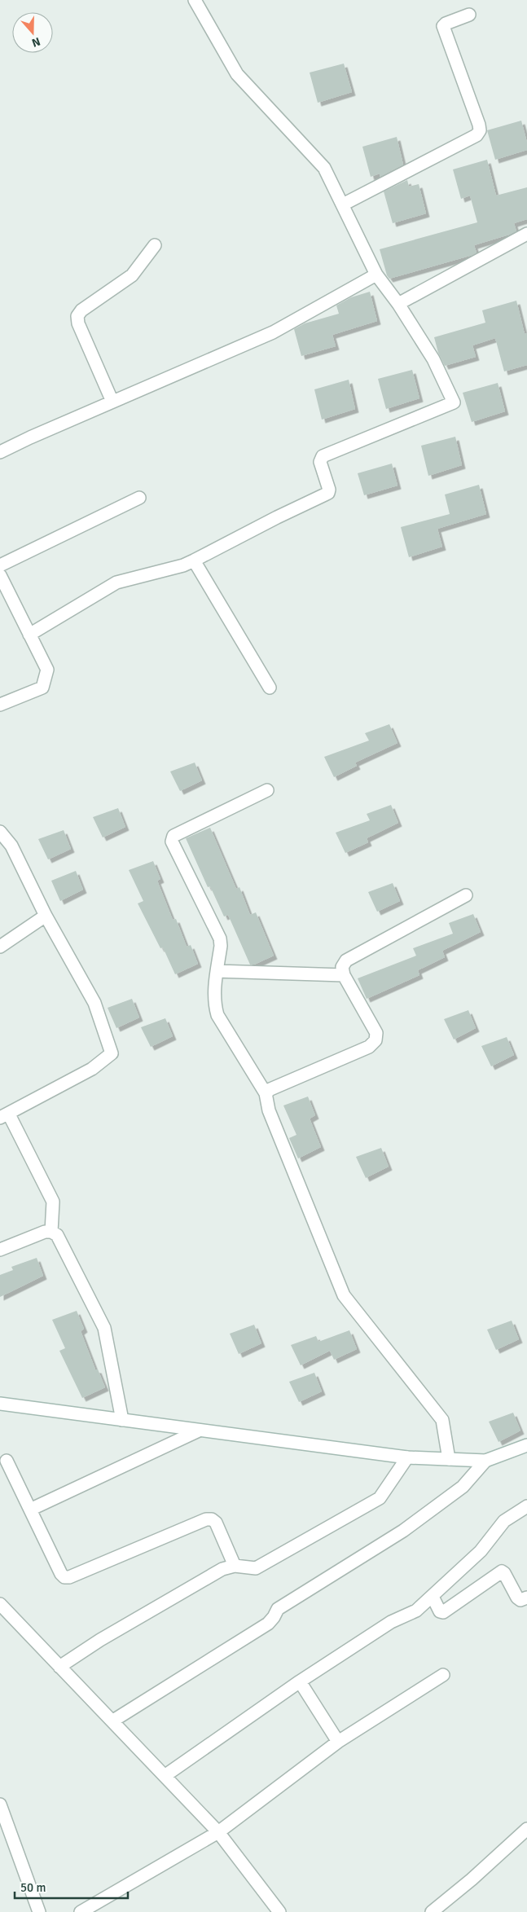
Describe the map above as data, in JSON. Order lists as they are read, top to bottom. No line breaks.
{"scale_bar":"50 m","north":"bottom"}
